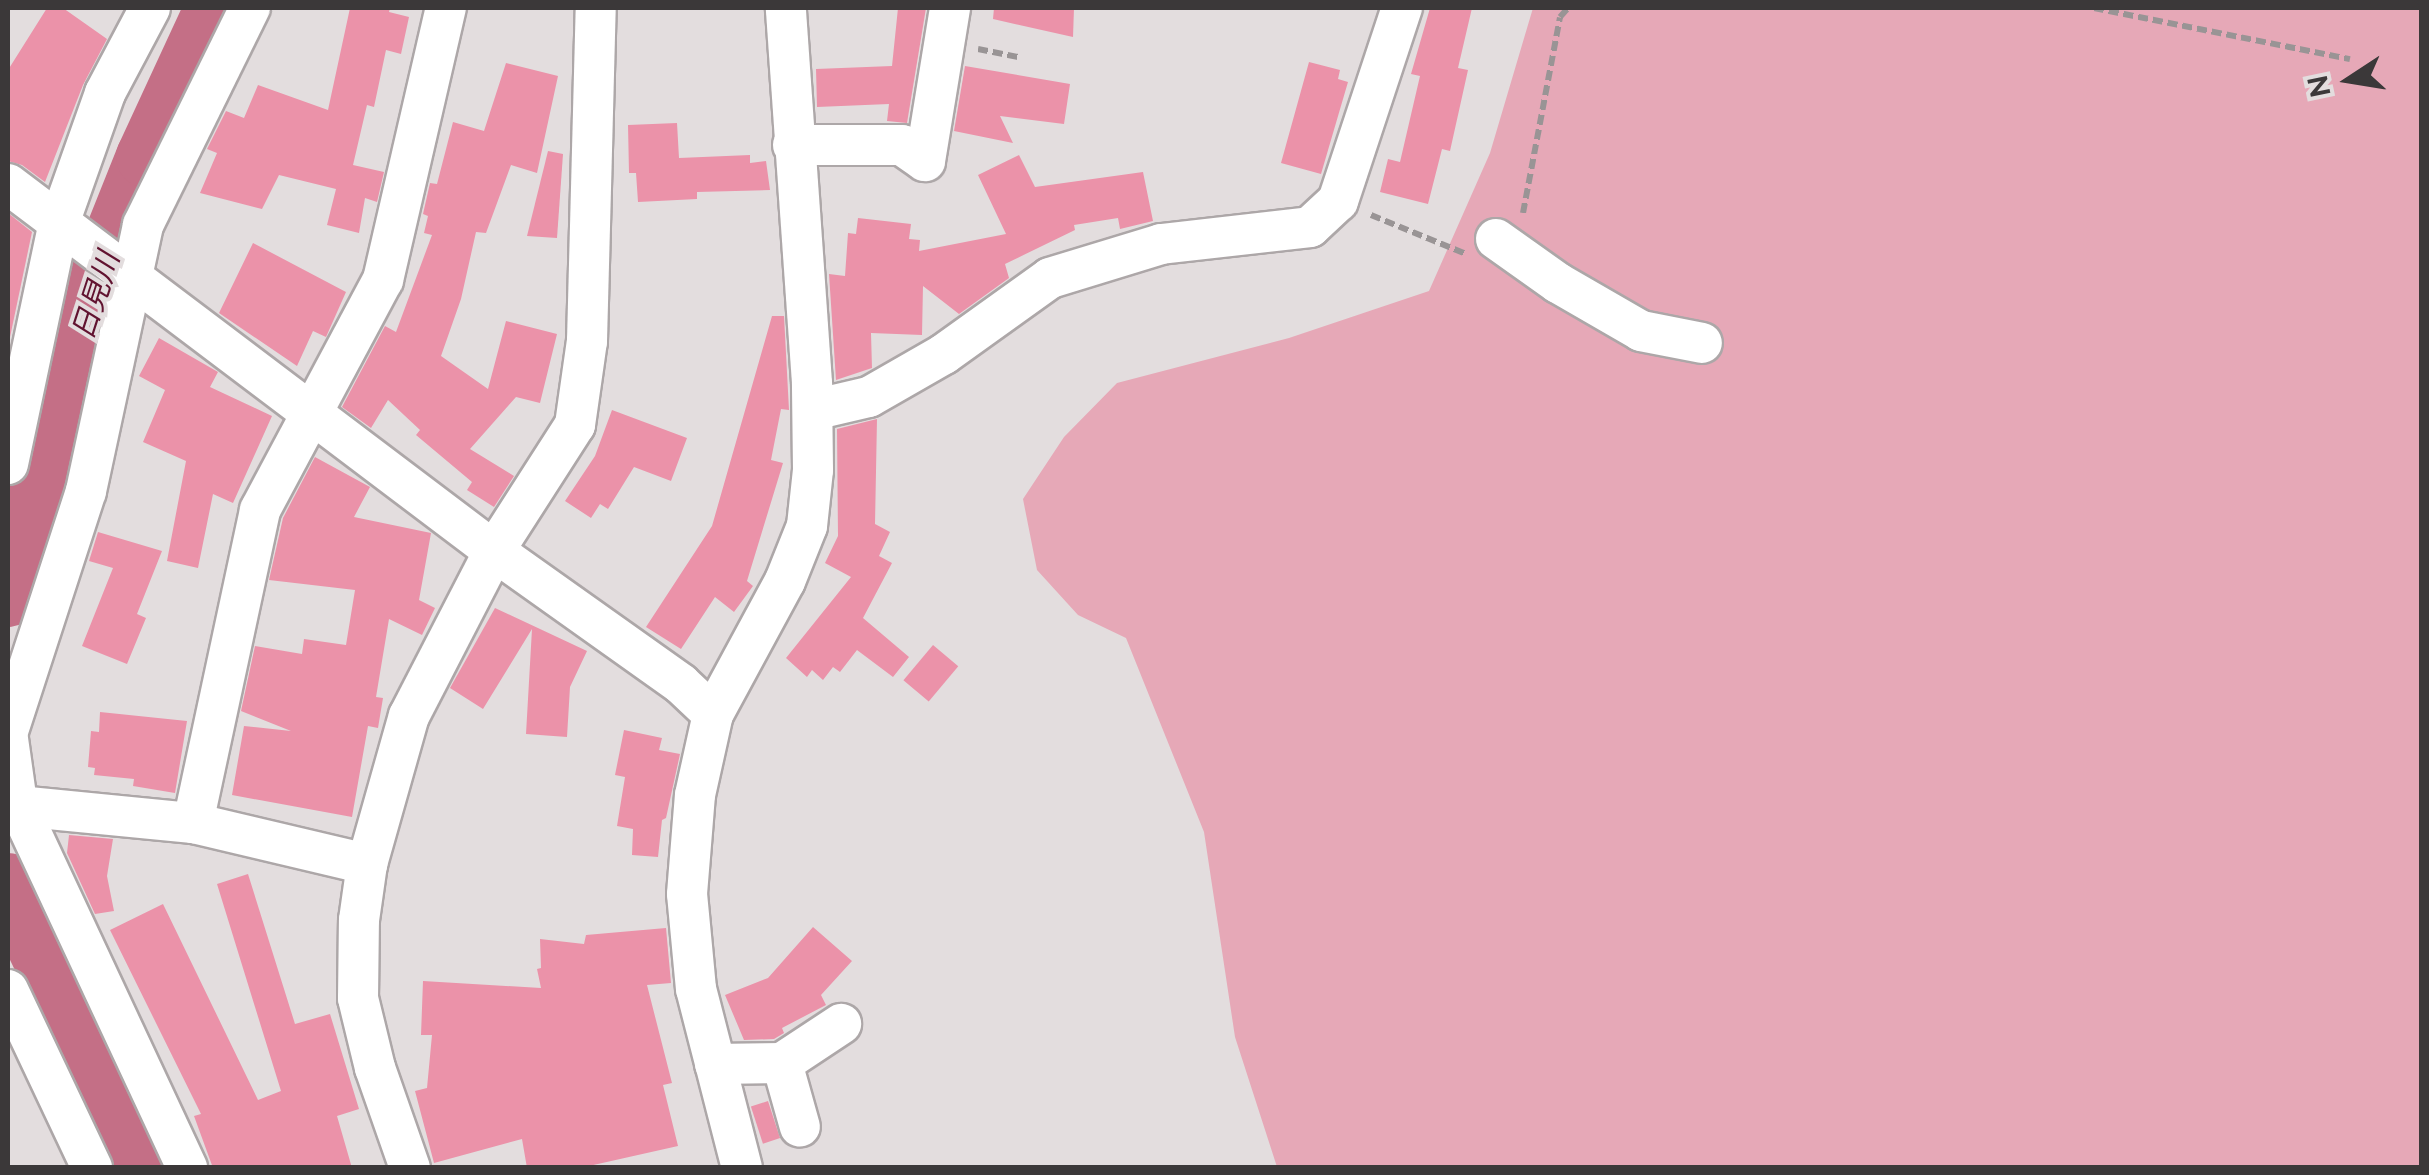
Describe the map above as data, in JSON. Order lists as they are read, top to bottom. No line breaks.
{"water":["日見川"],"north":"left"}
